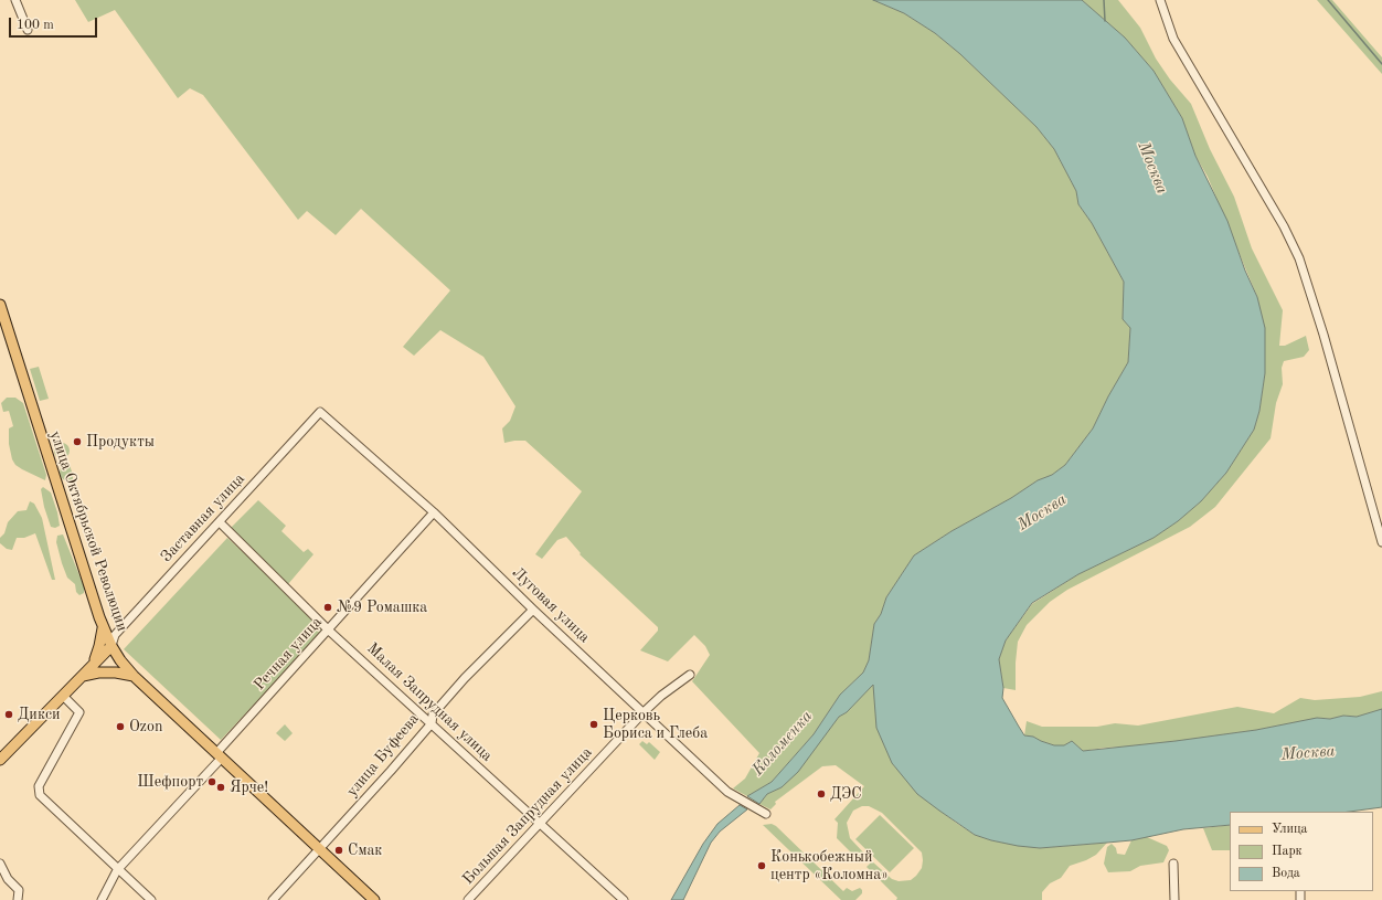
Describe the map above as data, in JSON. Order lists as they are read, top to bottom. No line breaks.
{"streets":{"main road":["улица Октябрьской Революции"],"street":["Заставная улица","Луговая улица","Речная улица","Малая Запрудная улица","улица Буфеева","Большая Запрудная улица"]},"crossings":[["Заставная улица","улица Октябрьской Революции"],["Заставная улица","Луговая улица"],["Заставная улица","Малая Запрудная улица"],["улица Октябрьской Революции","Речная улица"],["улица Октябрьской Революции","улица Буфеева"],["Луговая улица","Речная улица"],["Луговая улица","улица Буфеева"],["Луговая улица","Большая Запрудная улица"],["Речная улица","Малая Запрудная улица"],["Малая Запрудная улица","улица Буфеева"],["Малая Запрудная улица","Большая Запрудная улица"]],"water":["Москва","Коломенка"],"places":["Продукты","№9 Ромашка","Дикси","Церковь Бориса и Глеба","Ozon","Шефпорт","Ярче!","ДЭС","Смак","Конькобежный центр «Коломна»"],"legend":["Улица","Парк","Вода"],"scale_bar":"100 m"}
